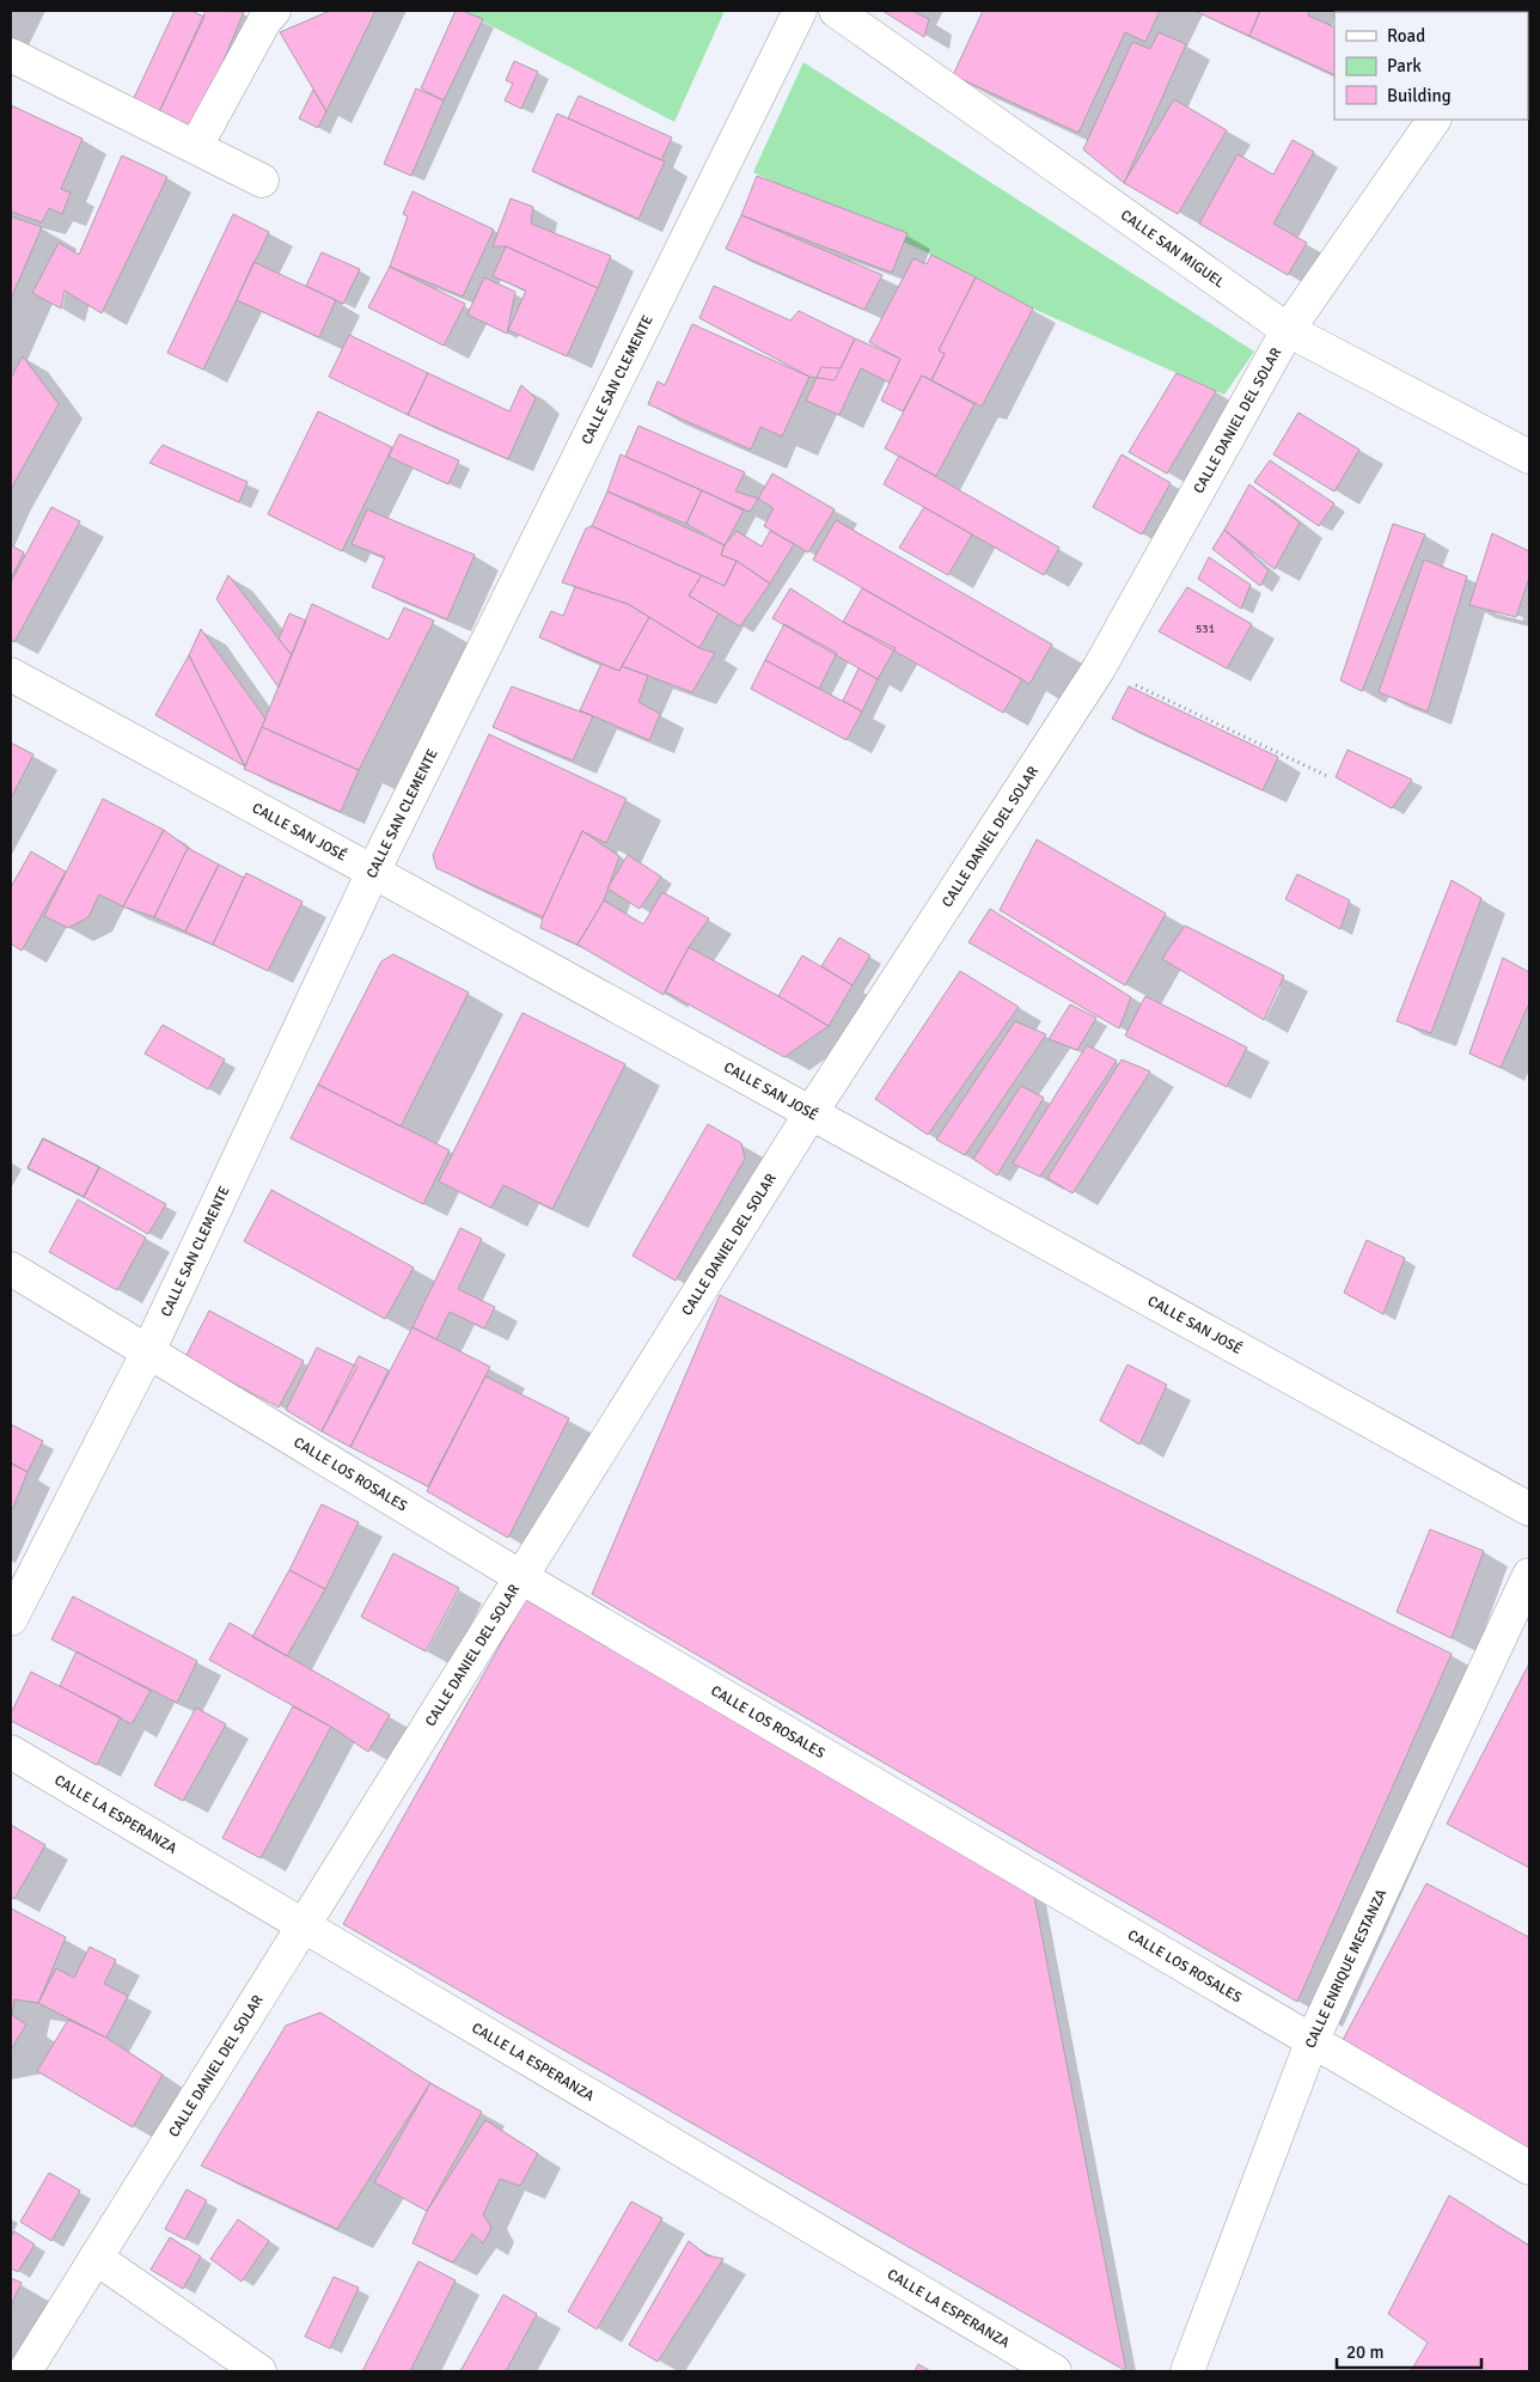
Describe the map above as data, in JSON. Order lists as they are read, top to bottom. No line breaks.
{"streets":{"street":["CALLE SAN MIGUEL","CALLE SAN CLEMENTE","CALLE DANIEL DEL SOLAR","CALLE SAN JOSÉ","CALLE LOS ROSALES","CALLE LA ESPERANZA","CALLE ENRIQUE MESTANZA"]},"crossings":[["CALLE SAN MIGUEL","CALLE DANIEL DEL SOLAR"],["CALLE SAN CLEMENTE","CALLE SAN JOSÉ"],["CALLE SAN CLEMENTE","CALLE LOS ROSALES"],["CALLE DANIEL DEL SOLAR","CALLE SAN JOSÉ"],["CALLE DANIEL DEL SOLAR","CALLE LOS ROSALES"],["CALLE DANIEL DEL SOLAR","CALLE LA ESPERANZA"],["CALLE LOS ROSALES","CALLE ENRIQUE MESTANZA"]],"house_numbers":["531"],"legend":["Road","Park","Building"],"scale_bar":"20 m"}
